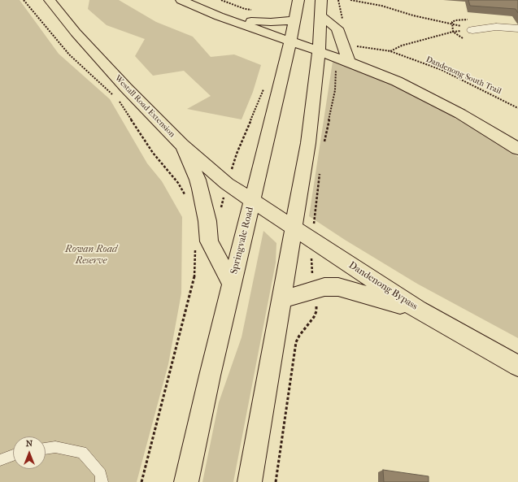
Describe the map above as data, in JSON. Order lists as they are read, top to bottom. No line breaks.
{"streets":{"highway":["Westall Road Extension","Springvale Road","Dandenong Bypass"],"path":["Dandenong South Trail"]},"crossings":[["Westall Road Extension","Springvale Road"],["Westall Road Extension","Dandenong Bypass"],["Springvale Road","Dandenong Bypass"]],"parks":["Rowan Road Reserve"],"north":"top"}
